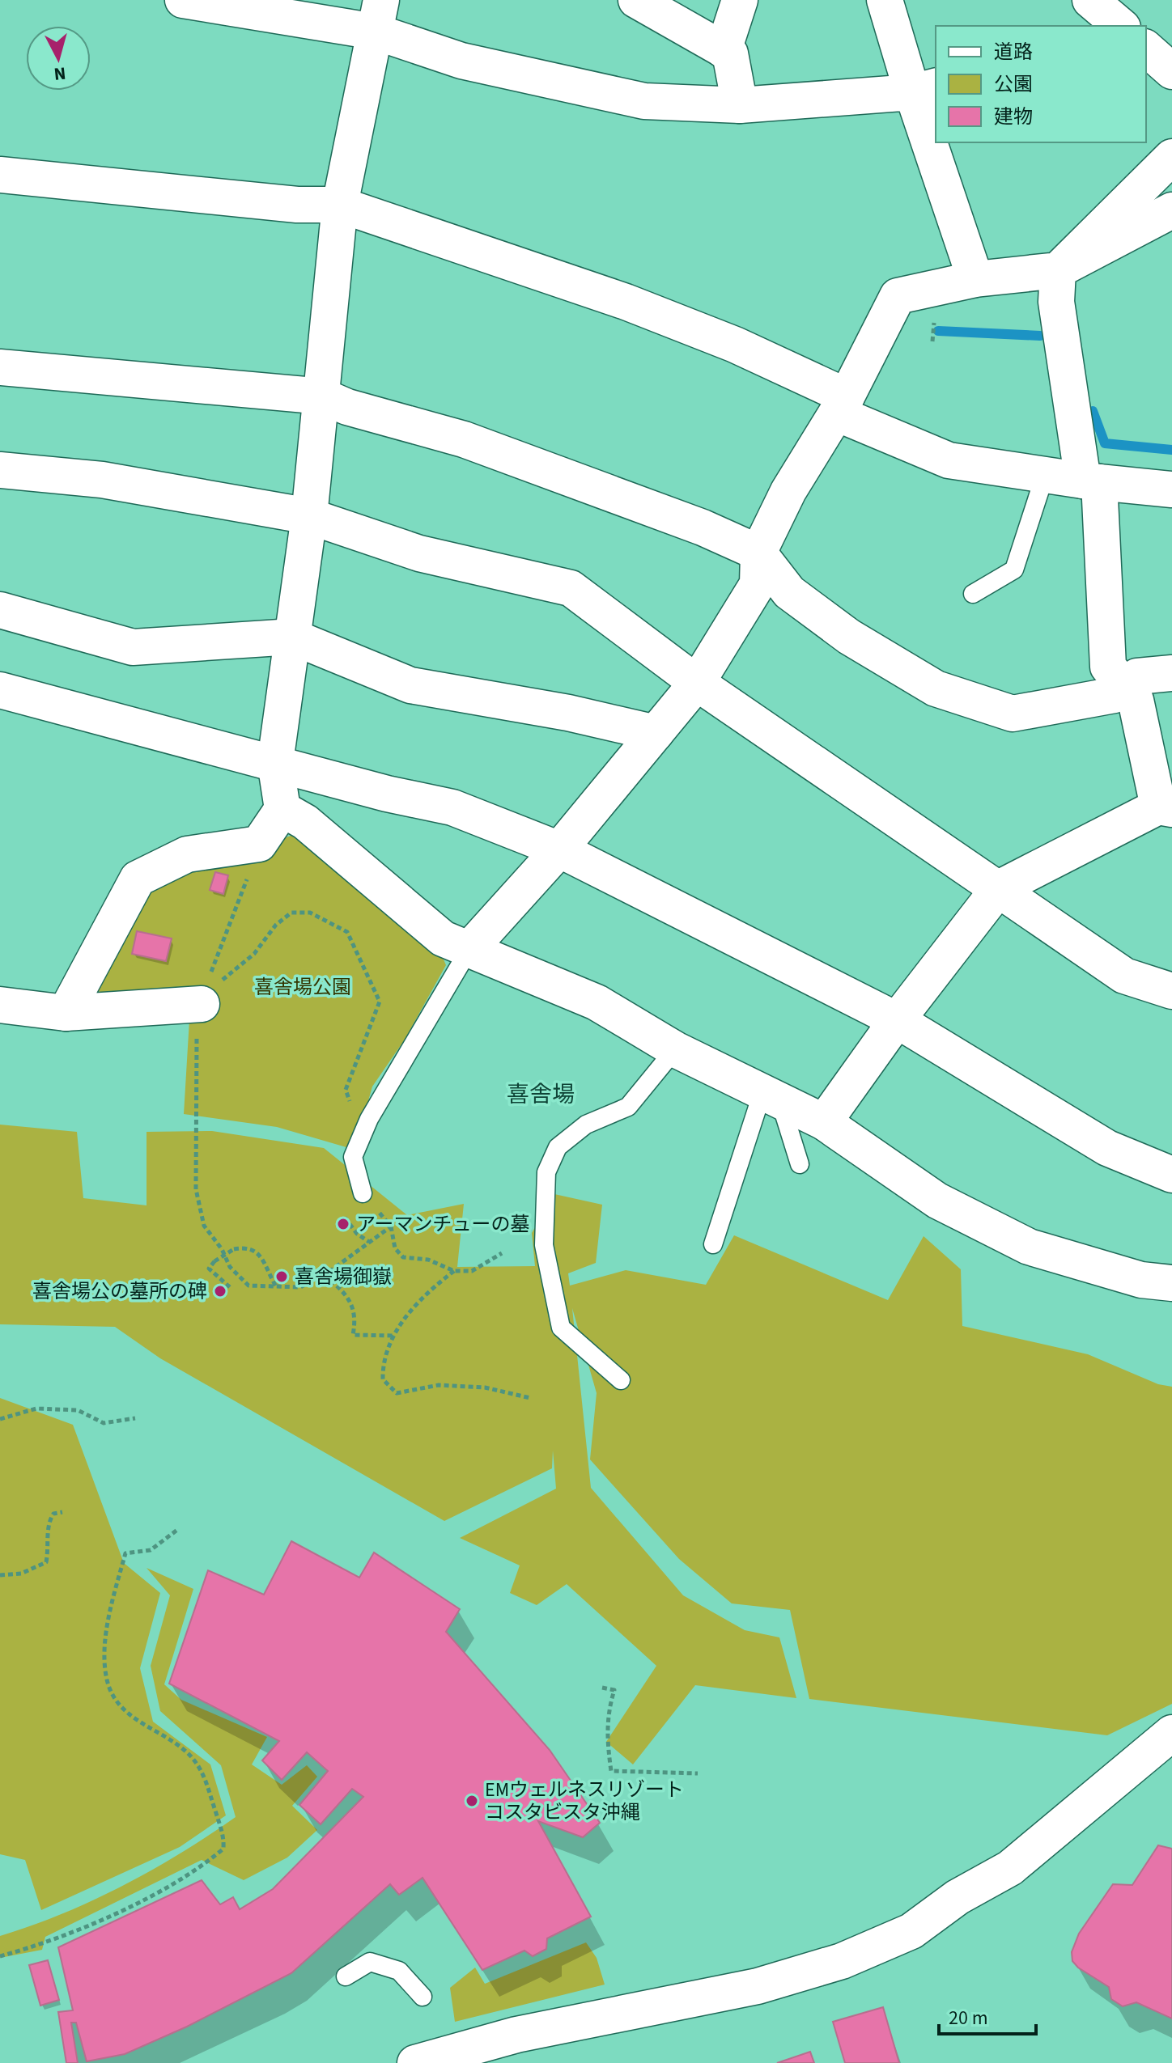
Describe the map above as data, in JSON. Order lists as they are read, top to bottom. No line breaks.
{"districts":["喜舎場"],"parks":["喜舎場公園"],"places":["アーマンチューの墓","喜舎場御嶽","喜舎場公の墓所の碑","EMウェルネスリゾート コスタビスタ沖縄"],"legend":["道路","公園","建物"],"scale_bar":"20 m","north":"bottom"}
